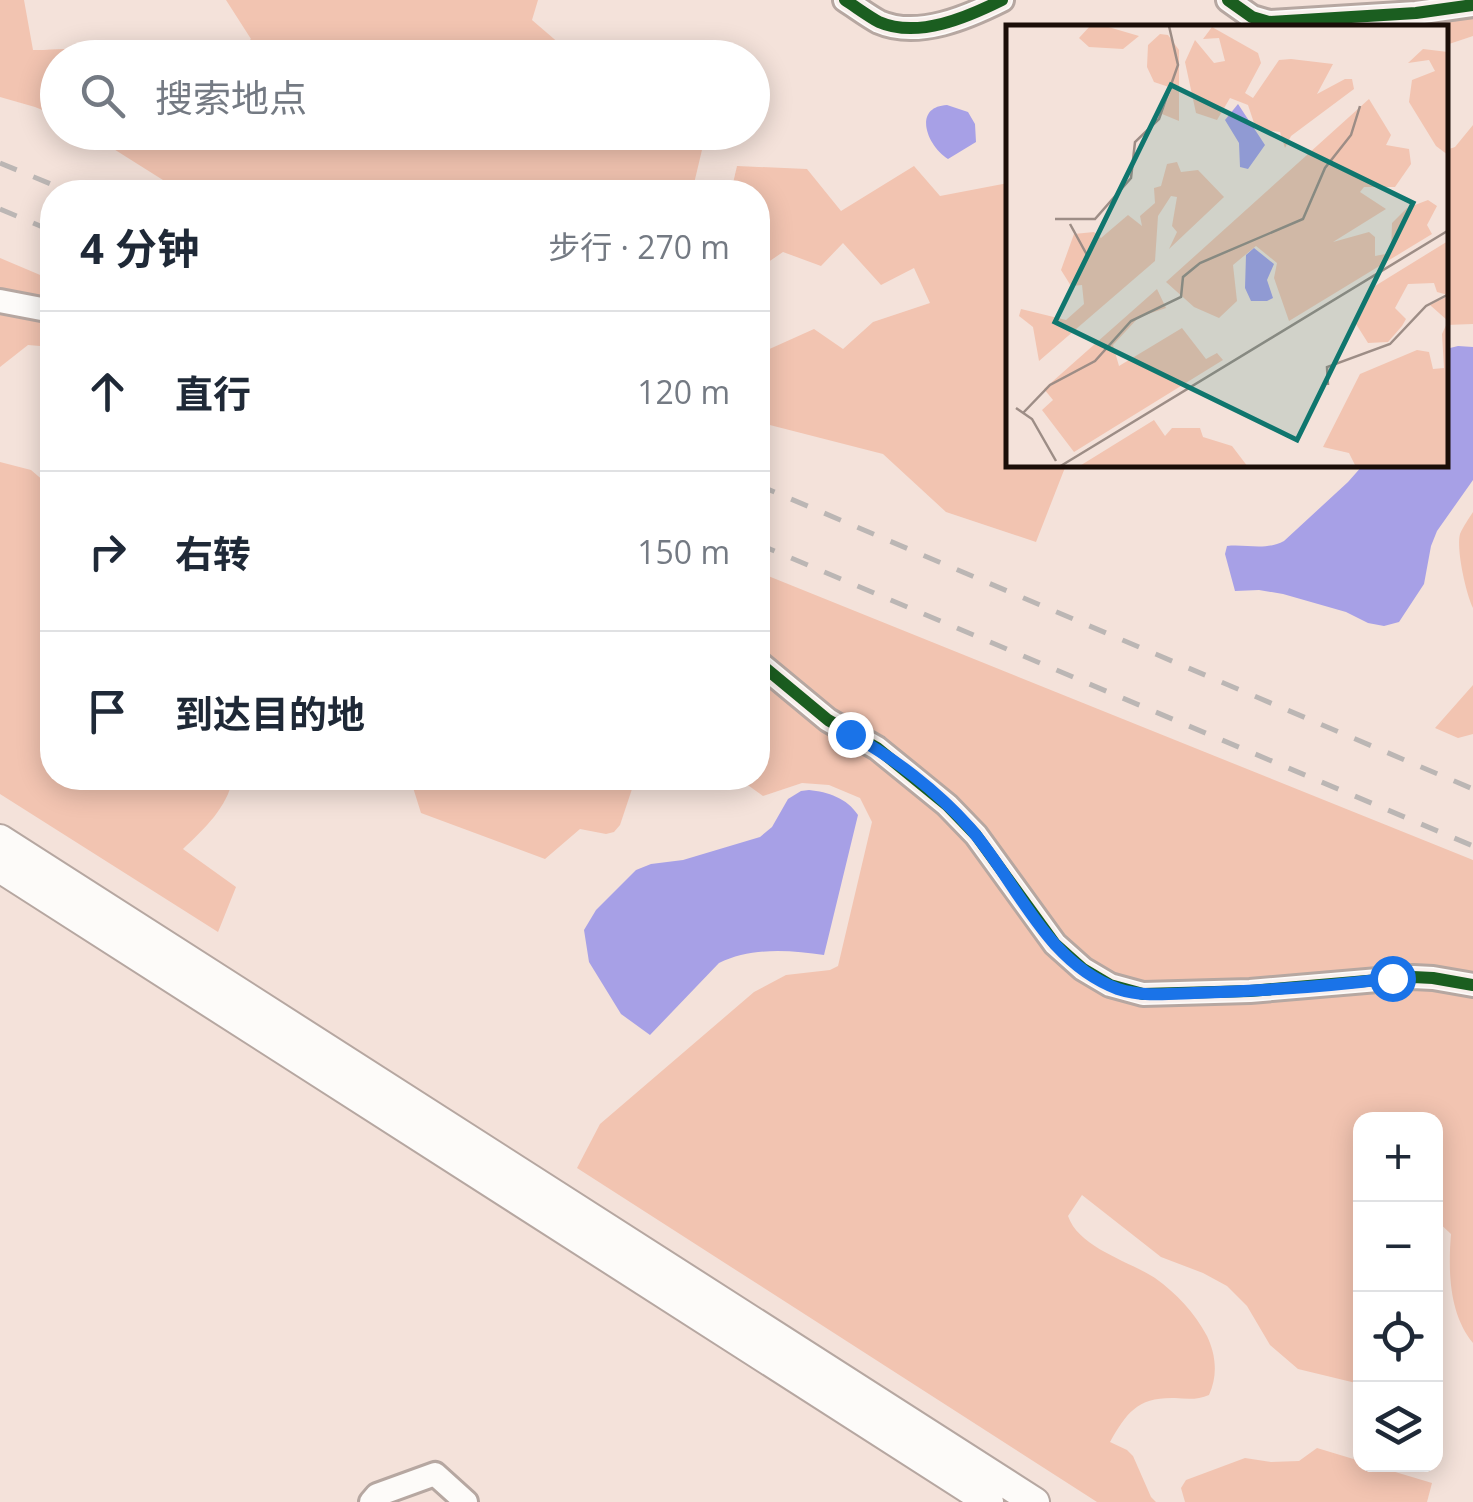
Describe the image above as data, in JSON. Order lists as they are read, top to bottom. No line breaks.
{"page":{"search":"搜索地点","heading":["4 分钟","步行 · 270 m"],"list":[["直行","120 m"],["右转","150 m"],"到达目的地"],"map_buttons":["+","−"]}}
